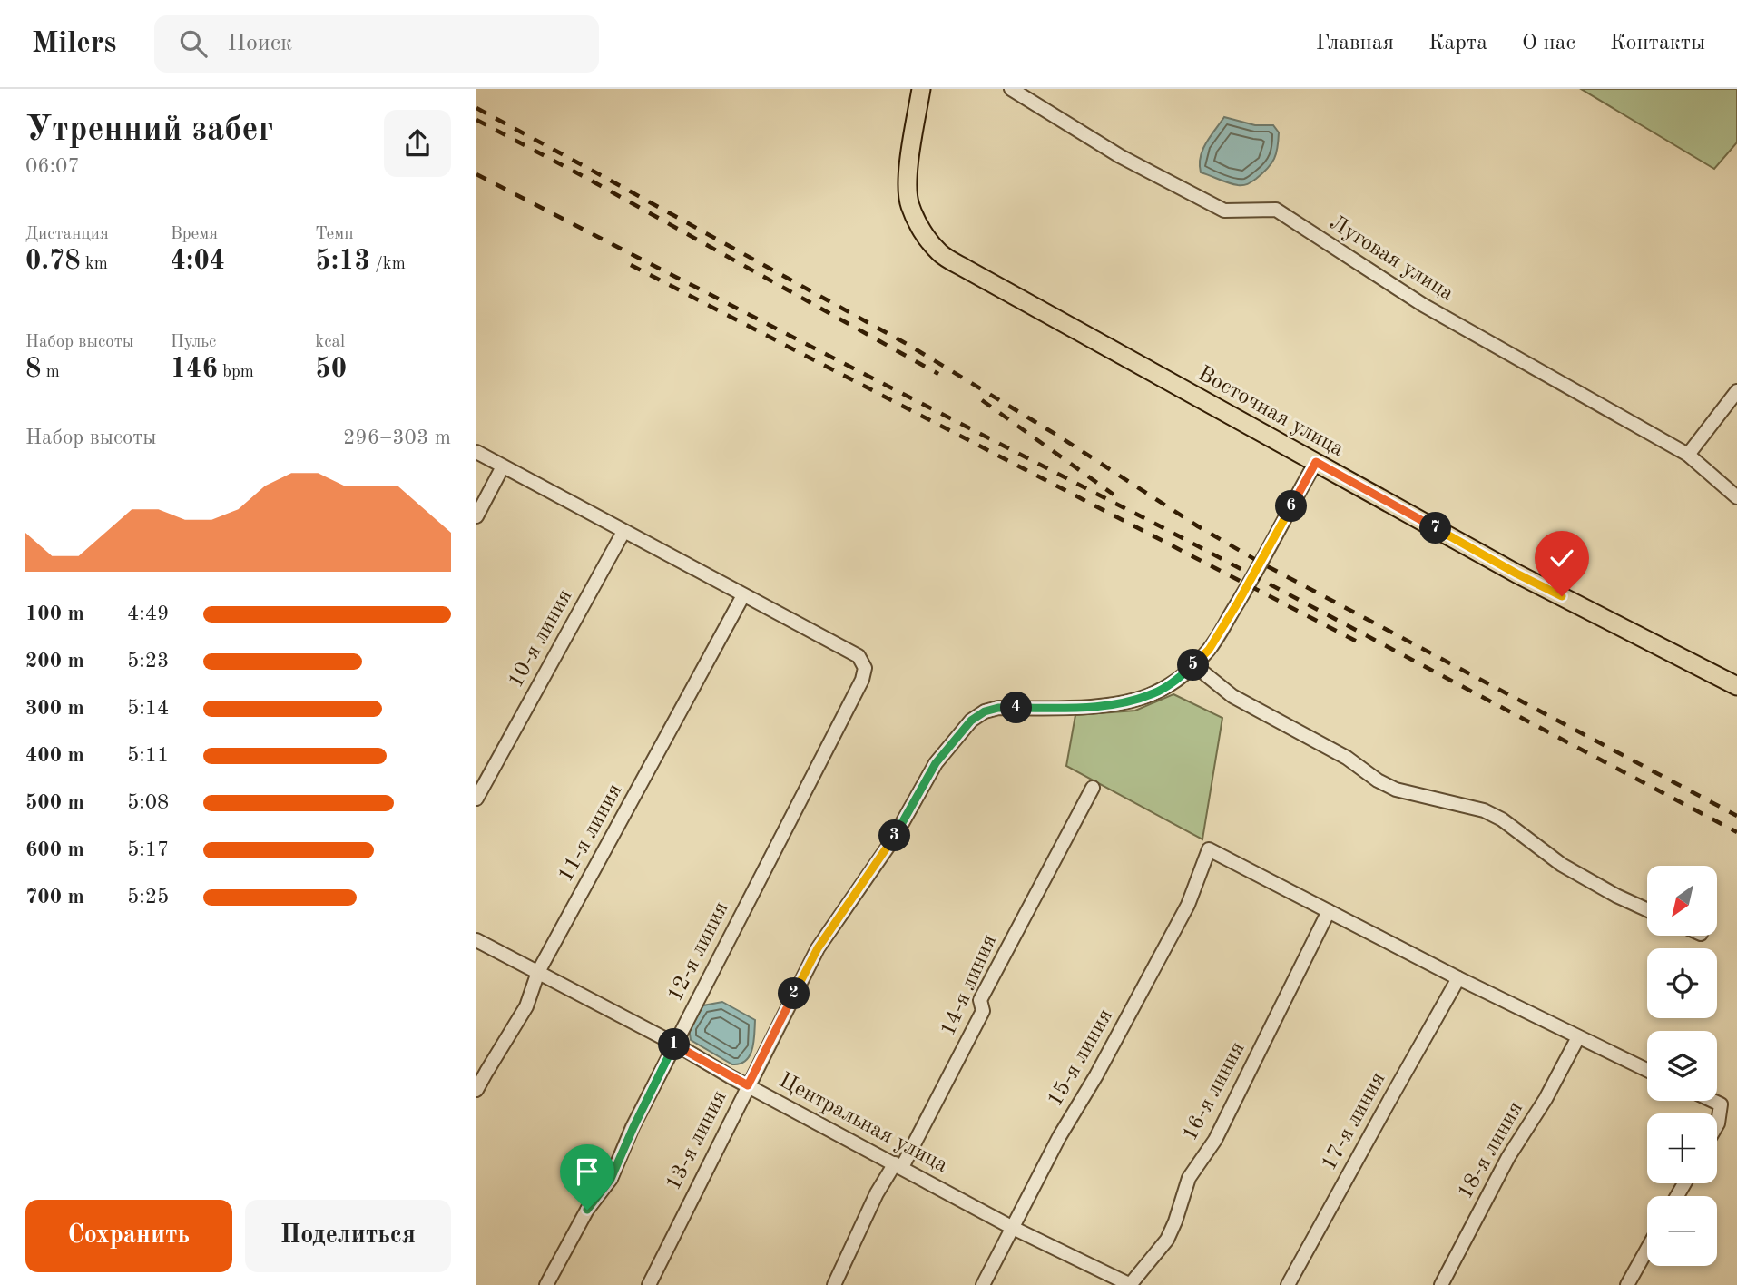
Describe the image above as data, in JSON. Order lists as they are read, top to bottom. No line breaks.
{"streets":{"main road":["Восточная улица"],"street":["Луговая улица","10-я линия","11-я линия","12-я линия","14-я линия","15-я линия","16-я линия","17-я линия","Центральная улица","13-я линия","18-я линия"]},"crossings":[["11-я линия","12-я линия"],["11-я линия","Центральная улица"],["12-я линия","Центральная улица"],["14-я линия","Центральная улица"],["15-я линия","16-я линия"],["15-я линия","Центральная улица"],["16-я линия","Центральная улица"],["Центральная улица","13-я линия"]],"north":"bottom left","page":{"header":"Milers","search":"Поиск","nav":["Главная","Карта","О нас","Контакты"],"heading":["Утренний забег","06:07"],"stats":[["Дистанция","0.78 km"],["Время","4:04"],["Темп","5:13 /km"],["Набор высоты","8 m"],["Пульс","146 bpm"],["kcal","50"]],"chart":["Набор высоты","296–303 m"],"pins":["6","7","5","4","3","2","1"],"list":[{"name":"100 m","note":"4:49"},{"name":"200 m","note":"5:23"},{"name":"300 m","note":"5:14"},{"name":"400 m","note":"5:11"},{"name":"500 m","note":"5:08"},{"name":"600 m","note":"5:17"},{"name":"700 m","note":"5:25"}],"map_buttons":["+","−"],"buttons":["Сохранить","Поделиться"]}}
